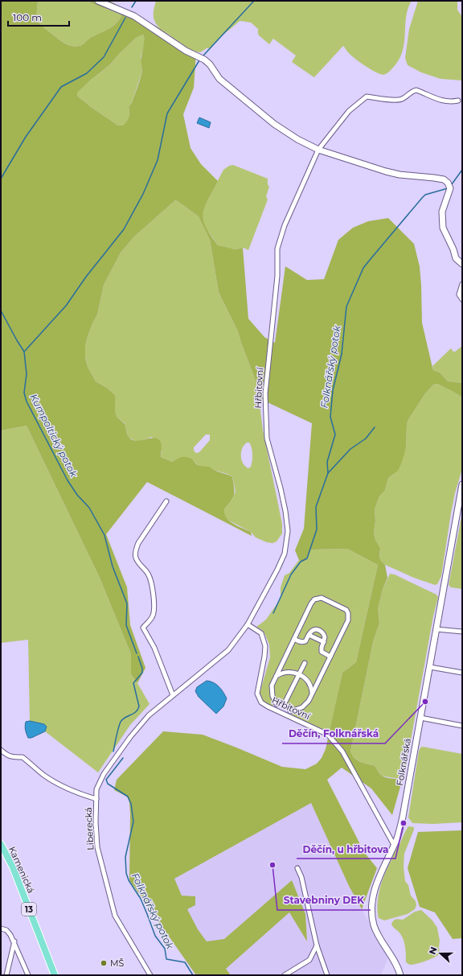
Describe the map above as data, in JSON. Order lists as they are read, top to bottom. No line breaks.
{"streets":{"main road":["Kamenická","13"],"street":["Hřbitovní","Folknářská","Liberecká"]},"crossings":[["Hřbitovní","Folknářská"],["Hřbitovní","Liberecká"]],"water":["Folknářský potok","Kumpoltický potok"],"places":["Děčín, Folknářská","Děčín, u hřbitova","Stavebniny DEK","MŠ"],"scale_bar":"100 m","north":"left"}
